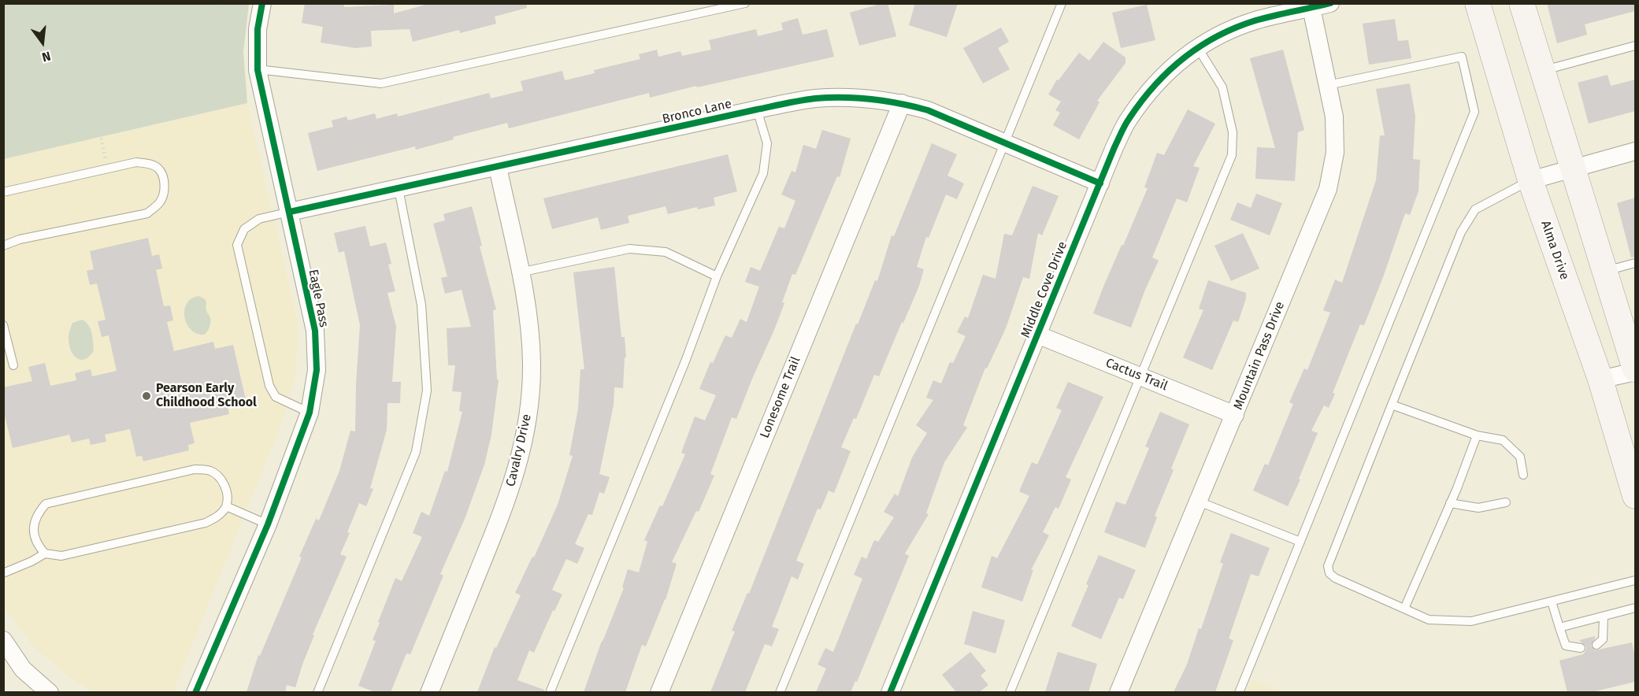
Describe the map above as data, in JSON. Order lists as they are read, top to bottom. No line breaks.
{"streets":{"main road":["Alma Drive"],"street":["Bronco Lane","Middle Cove Drive","Eagle Pass","Mountain Pass Drive","Cactus Trail","Lonesome Trail","Cavalry Drive"]},"crossings":[["Bronco Lane","Middle Cove Drive"],["Bronco Lane","Eagle Pass"],["Bronco Lane","Lonesome Trail"],["Bronco Lane","Cavalry Drive"],["Middle Cove Drive","Mountain Pass Drive"],["Middle Cove Drive","Cactus Trail"],["Mountain Pass Drive","Cactus Trail"]],"places":["Pearson Early Childhood School"],"north":"bottom"}
